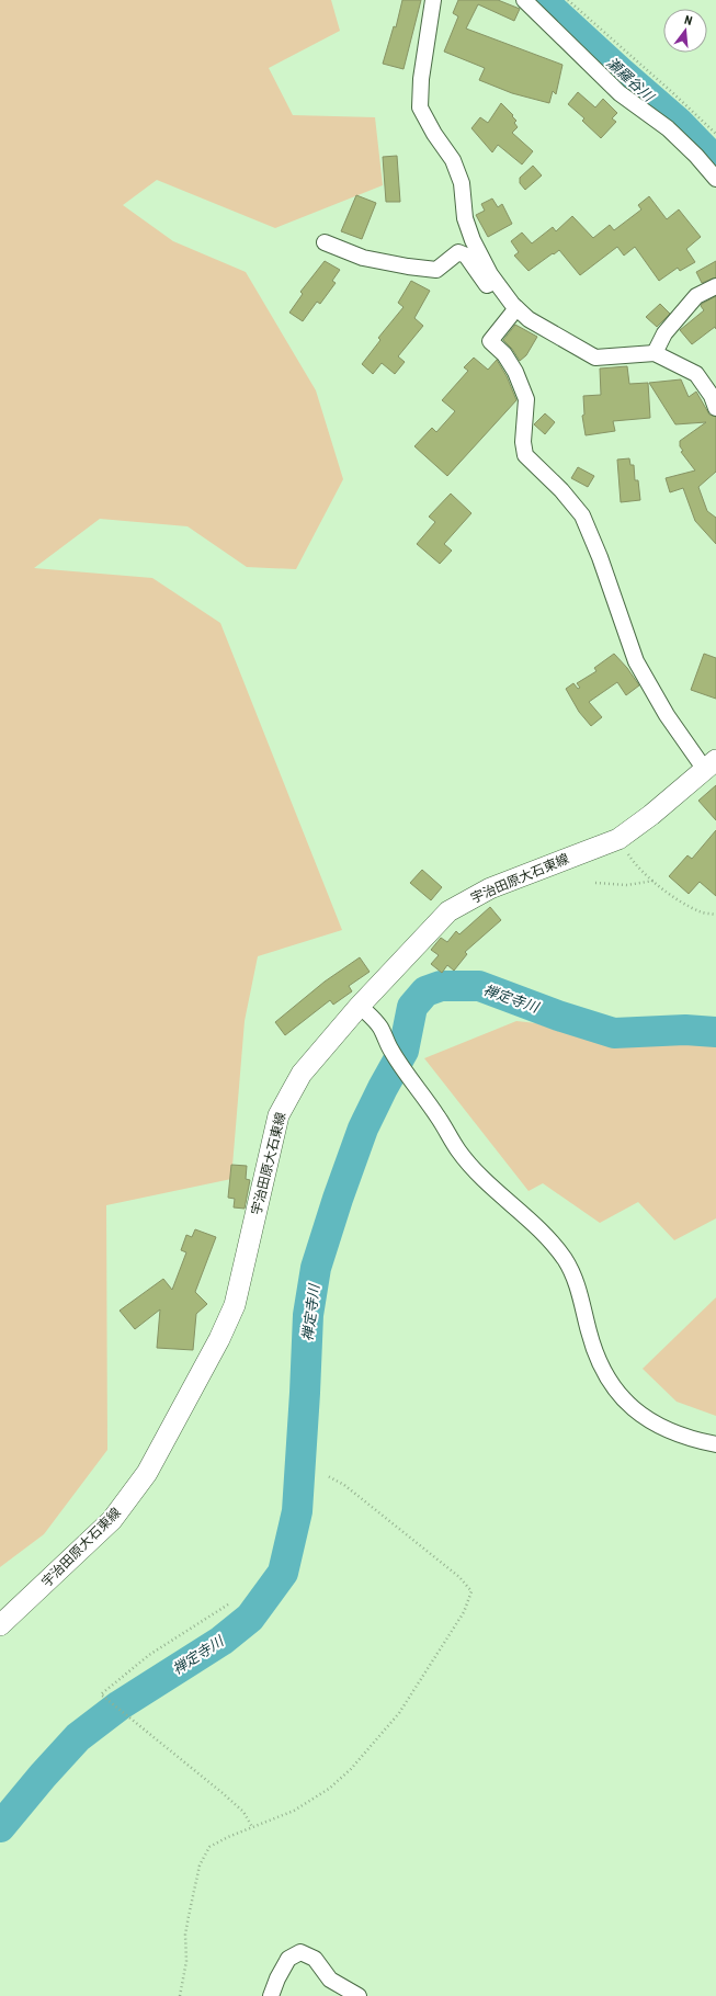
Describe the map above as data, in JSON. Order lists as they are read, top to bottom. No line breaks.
{"streets":{"main road":["宇治田原大石東線"]},"water":["瀬羅谷川","禅定寺川"],"north":"top"}
